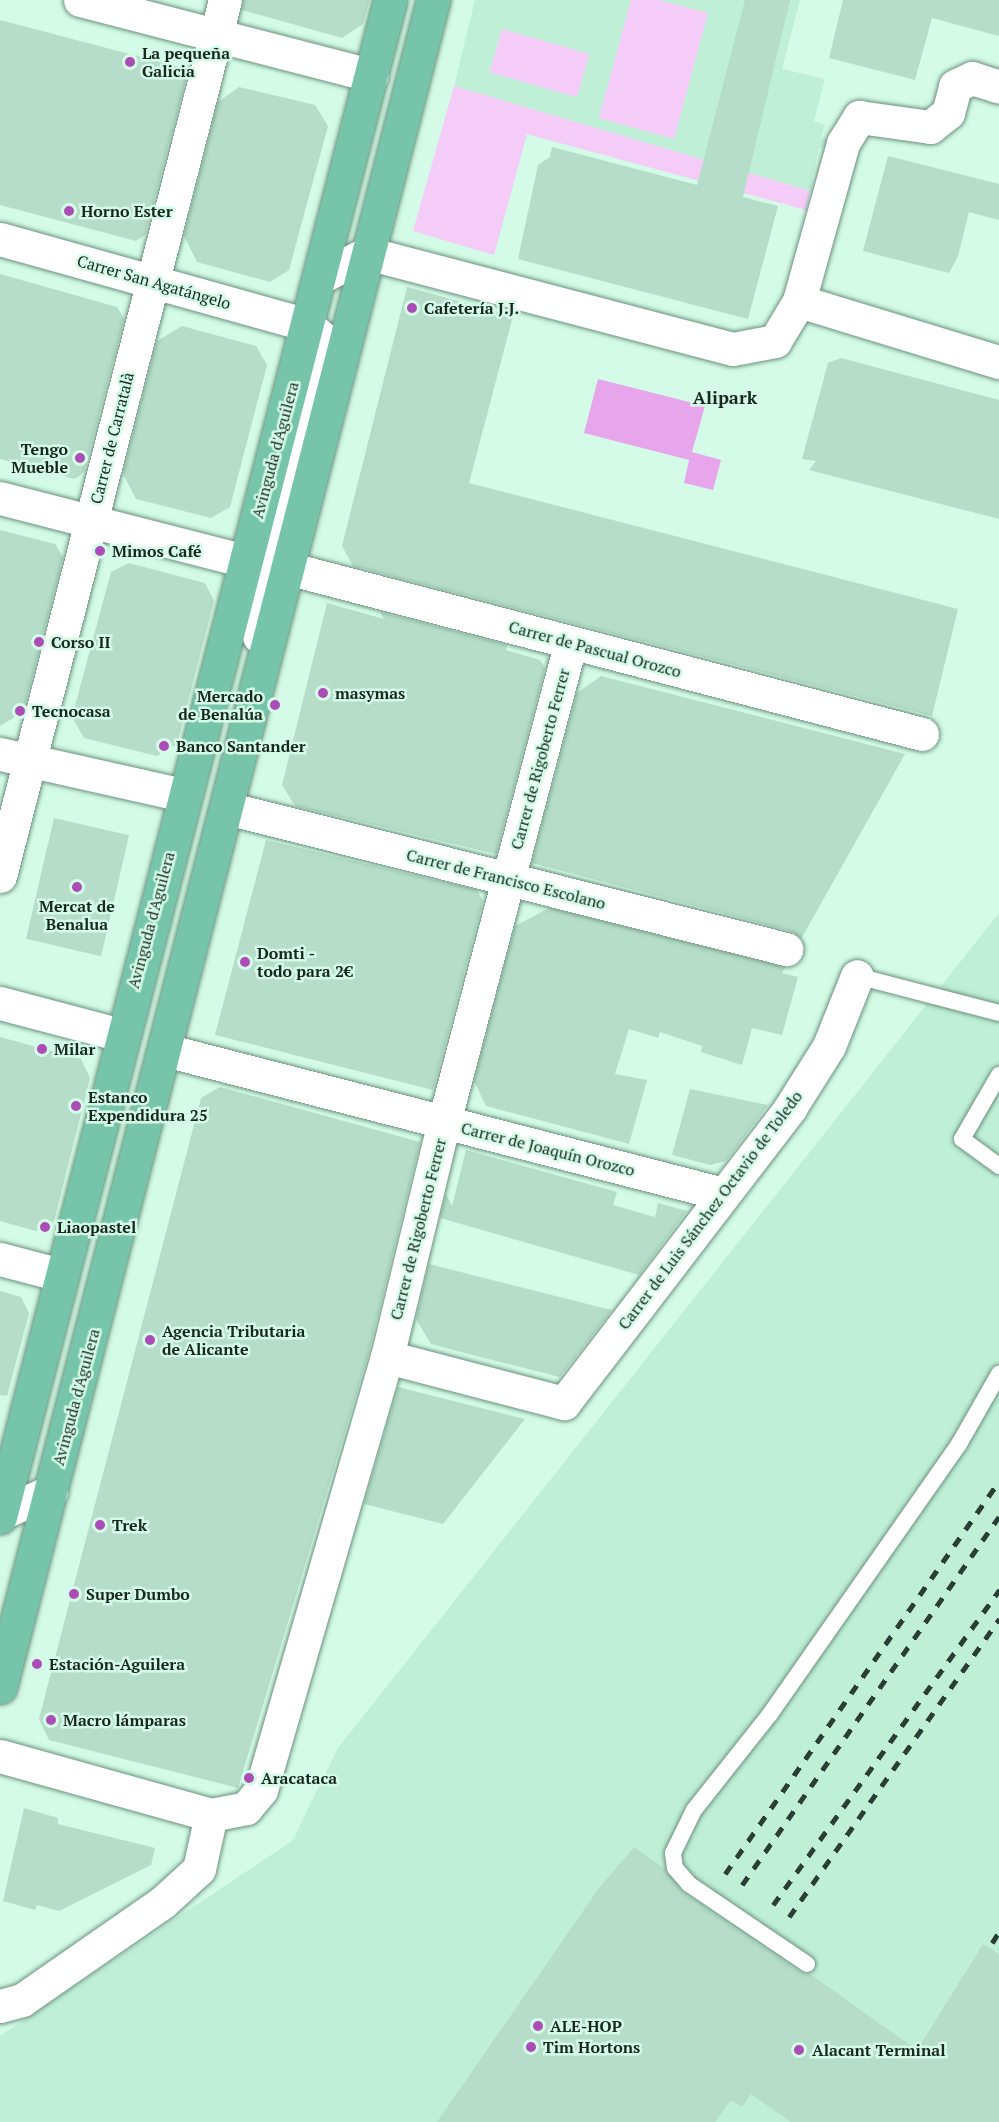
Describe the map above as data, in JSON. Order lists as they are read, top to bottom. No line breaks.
{"streets":{"main road":["Avinguda d'Aguilera"],"street":["Carrer San Agatángelo","Carrer de Carratalà","Carrer de Pascual Orozco","Carrer de Rigoberto Ferrer","Carrer de Francisco Escolano","Carrer de Joaquín Orozco","Carrer de Luis Sánchez Octavio de Toledo"]},"crossings":[["Carrer San Agatángelo","Carrer de Carratalà"],["Carrer San Agatángelo","Avinguda d'Aguilera"],["Carrer de Carratalà","Carrer de Pascual Orozco"],["Avinguda d'Aguilera","Carrer de Pascual Orozco"],["Avinguda d'Aguilera","Carrer de Francisco Escolano"],["Avinguda d'Aguilera","Carrer de Joaquín Orozco"],["Carrer de Pascual Orozco","Carrer de Rigoberto Ferrer"],["Carrer de Rigoberto Ferrer","Carrer de Francisco Escolano"],["Carrer de Rigoberto Ferrer","Carrer de Joaquín Orozco"],["Carrer de Rigoberto Ferrer","Carrer de Luis Sánchez Octavio de Toledo"],["Carrer de Joaquín Orozco","Carrer de Luis Sánchez Octavio de Toledo"]],"districts":["Alipark"],"places":["La pequeña Galicia","Horno Ester","Cafetería J.J.","Tengo Mueble","Mimos Café","Corso II","masymas","Mercado de Benalúa","Tecnocasa","Banco Santander","Mercat de Benalua","Domti - todo para 2€","Milar","Estanco Expendidura 25","Liaopastel","Agencia Tributaria de Alicante","Trek","Super Dumbo","Estación-Aguilera","Macro lámparas","Aracataca","ALE-HOP","Tim Hortons","Alacant Terminal"]}
